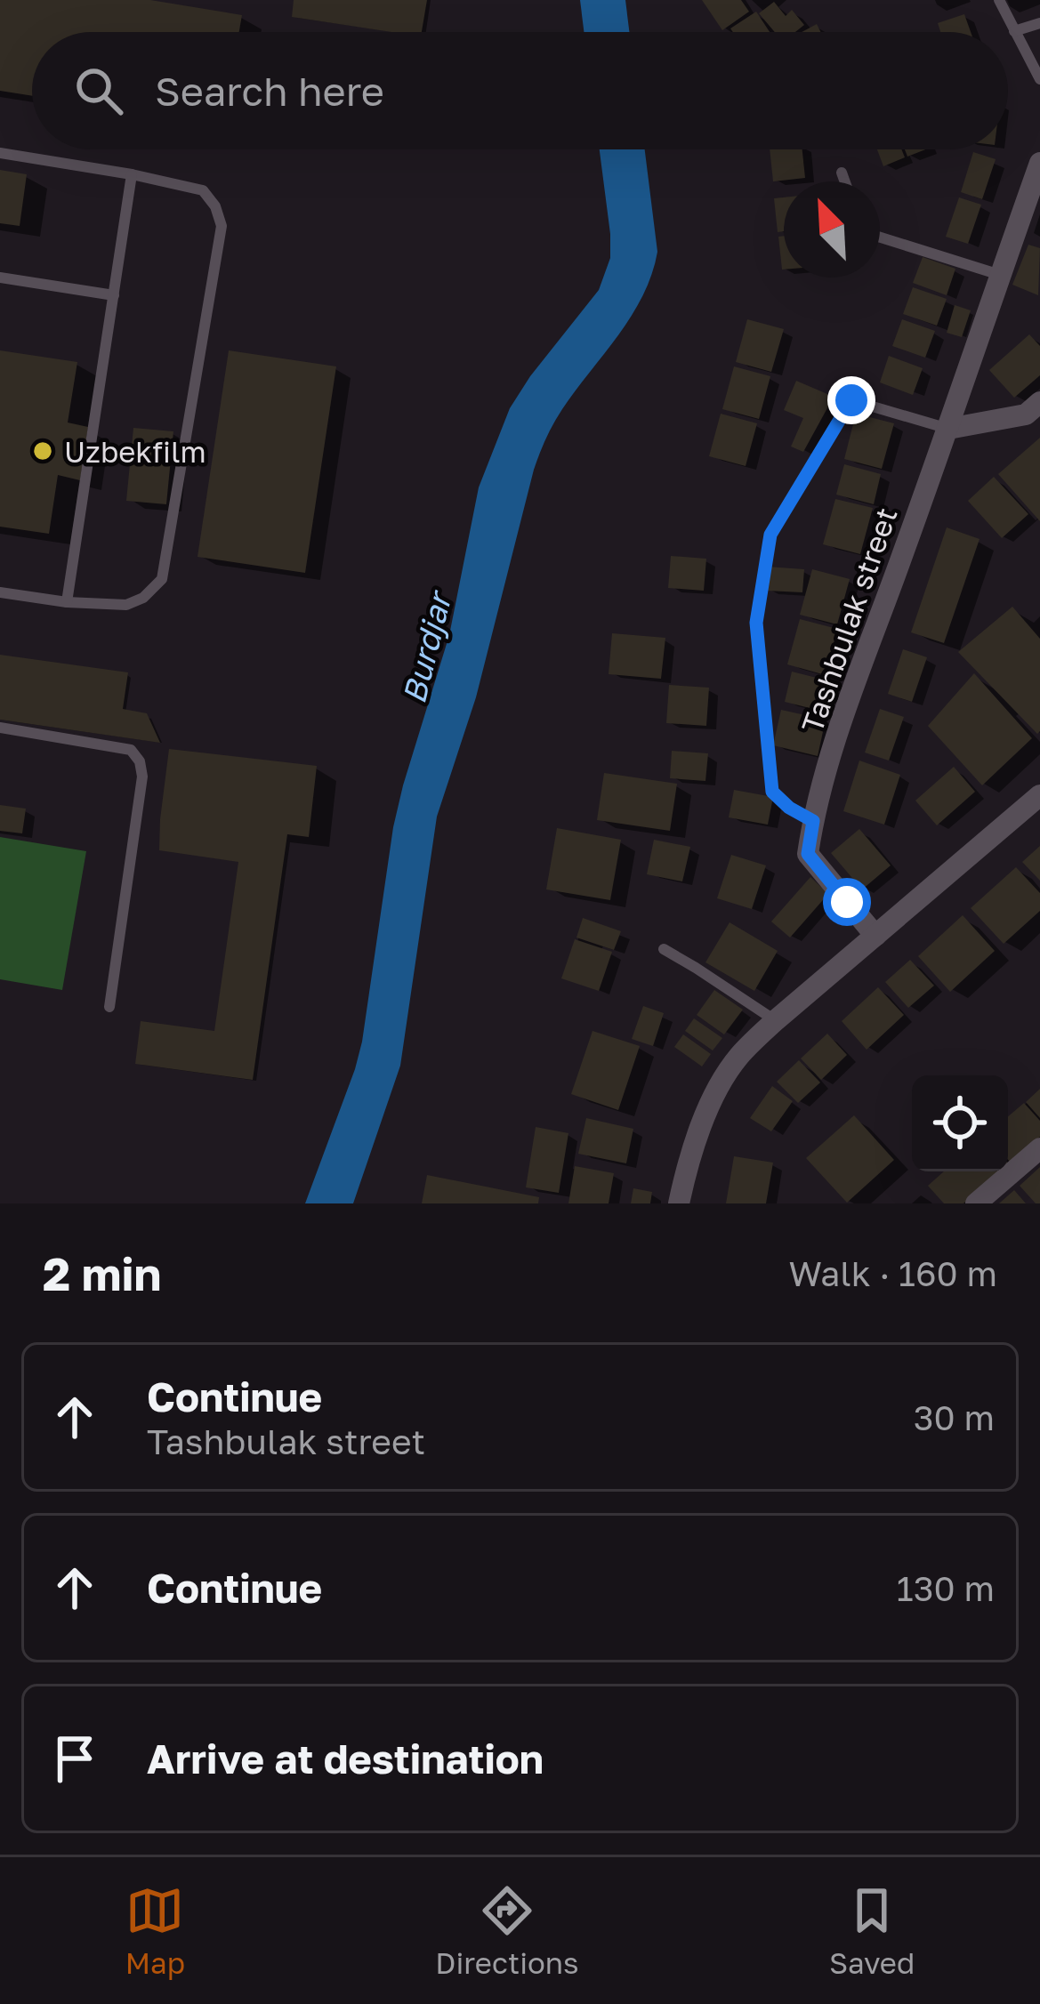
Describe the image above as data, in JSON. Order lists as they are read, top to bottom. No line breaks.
{"streets":{"street":["Tashbulak street"]},"water":["Burdjar"],"places":["Uzbekfilm"],"north":"top left","page":{"search":"Search here","heading":["2 min","Walk · 160 m"],"list":[["Continue","Tashbulak street","30 m"],["Continue","130 m"],"Arrive at destination"],"nav":["Map","Directions","Saved"]}}
